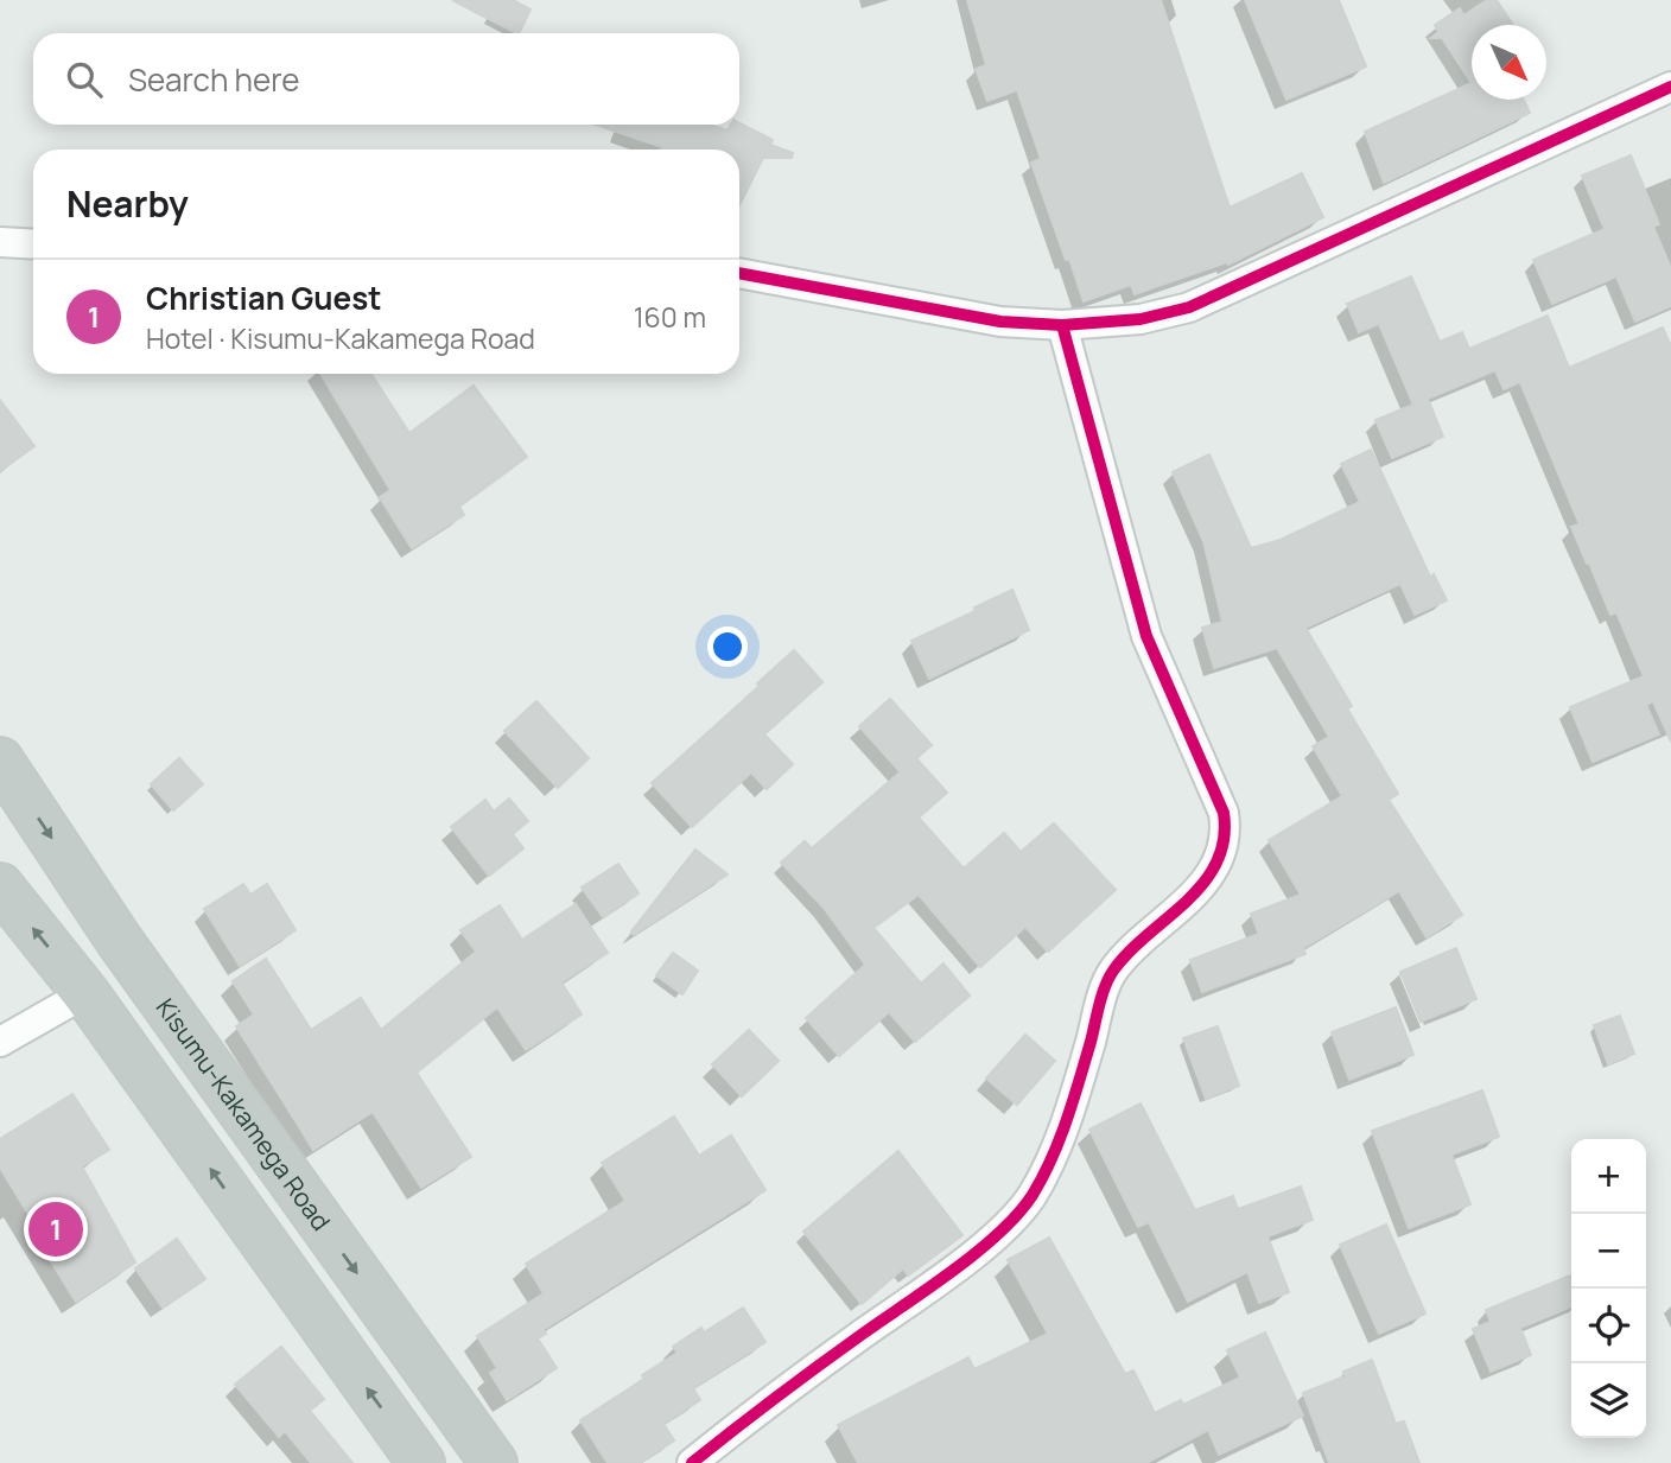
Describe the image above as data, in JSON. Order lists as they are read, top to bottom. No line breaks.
{"streets":{"highway":["Kisumu-Kakamega Road"]},"north":"bottom right","page":{"search":"Search here","heading":"Nearby","list":[{"mark":"1","name":"Christian Guest","note":"Hotel · Kisumu-Kakamega Road","value":"160 m"}],"map_buttons":["+","−"],"pins":"1"}}
